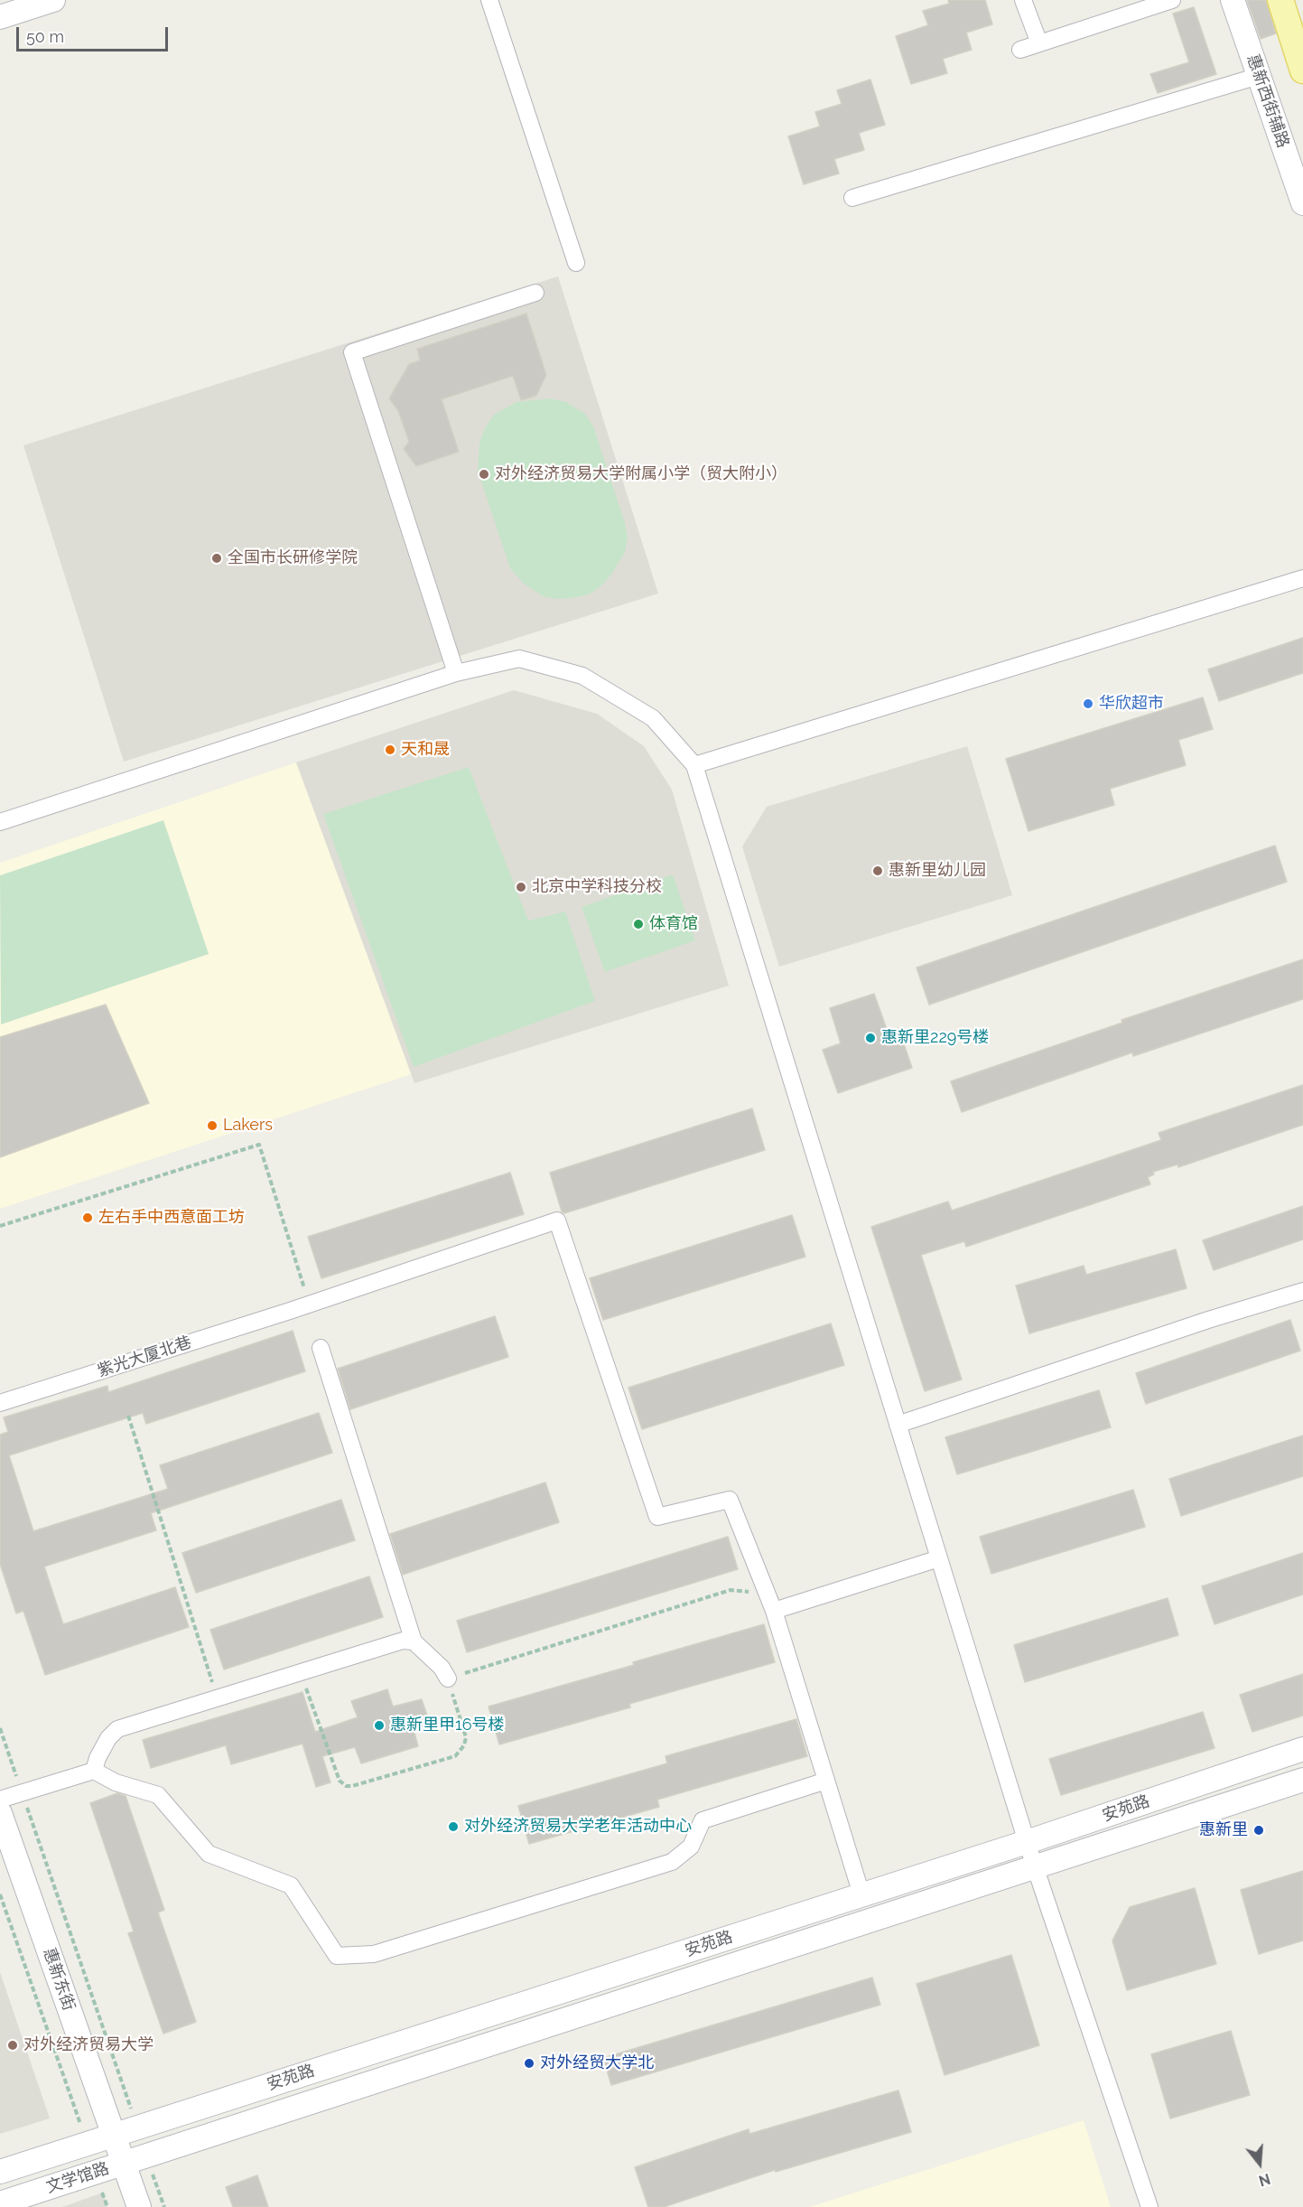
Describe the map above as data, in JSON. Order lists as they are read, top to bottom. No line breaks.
{"streets":{"main road":["惠新西街辅路","安苑路","惠新东街","文学馆路"],"street":["紫光大厦北巷"]},"crossings":[["安苑路","惠新东街"],["安苑路","文学馆路"],["惠新东街","文学馆路"]],"places":["对外经济贸易大学附属小学（贸大附小）","全国市长研修学院","华欣超市","天和晟","惠新里幼儿园","北京中学科技分校","体育馆","惠新里229号楼","Lakers","左右手中西意面工坊","惠新里甲16号楼","对外经济贸易大学老年活动中心","惠新里","对外经济贸易大学","对外经贸大学北"],"scale_bar":"50 m","north":"bottom"}
